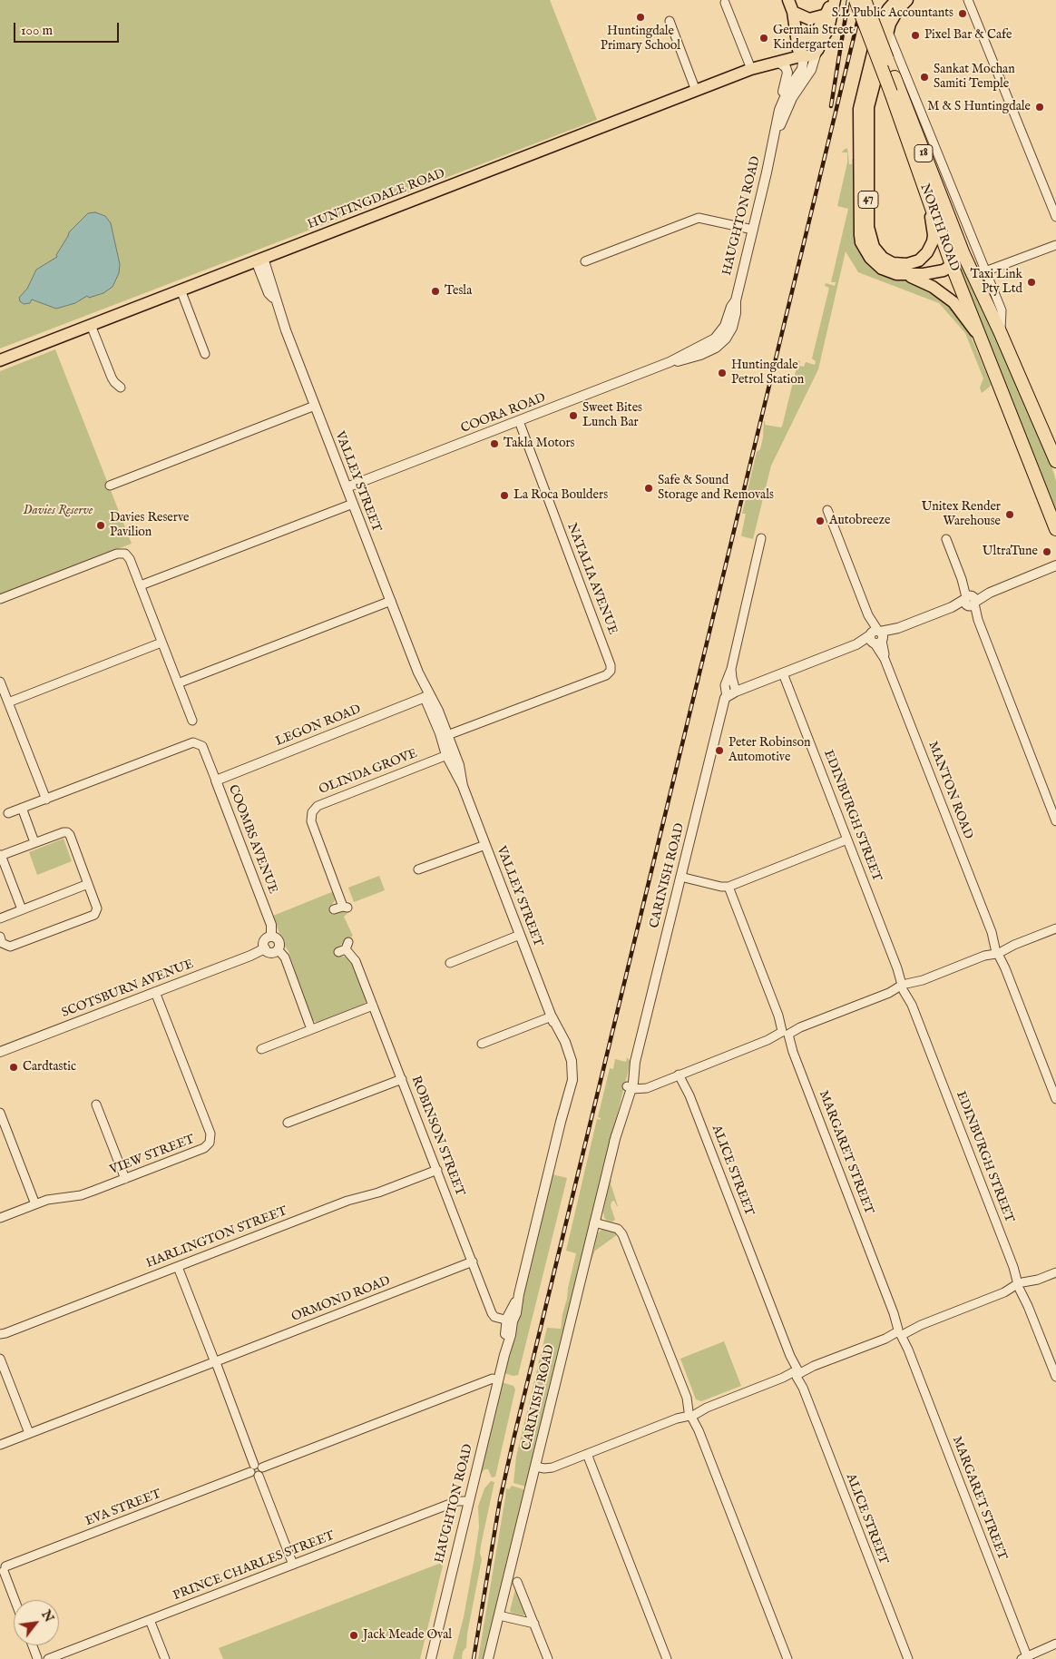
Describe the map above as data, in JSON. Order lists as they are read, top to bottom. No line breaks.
{"streets":{"highway":["18","NORTH ROAD"],"main road":["HUNTINGDALE ROAD","47","HAUGHTON ROAD"],"street":["COORA ROAD","VALLEY STREET","NATALIA AVENUE","LEGON ROAD","OLINDA GROVE","MANTON ROAD","EDINBURGH STREET","COOMBS AVENUE","CARINISH ROAD","SCOTSBURN AVENUE","ROBINSON STREET","MARGARET STREET","VIEW STREET","ALICE STREET","HARLINGTON STREET","ORMOND ROAD","EVA STREET","PRINCE CHARLES STREET"]},"crossings":[["HUNTINGDALE ROAD","HAUGHTON ROAD"],["HUNTINGDALE ROAD","VALLEY STREET"],["47","NORTH ROAD"],["HAUGHTON ROAD","COORA ROAD"],["HAUGHTON ROAD","VALLEY STREET"],["HAUGHTON ROAD","ROBINSON STREET"],["HAUGHTON ROAD","PRINCE CHARLES STREET"],["COORA ROAD","VALLEY STREET"],["COORA ROAD","NATALIA AVENUE"],["VALLEY STREET","NATALIA AVENUE"],["VALLEY STREET","LEGON ROAD"],["VALLEY STREET","OLINDA GROVE"],["LEGON ROAD","COOMBS AVENUE"],["COOMBS AVENUE","SCOTSBURN AVENUE"],["SCOTSBURN AVENUE","VIEW STREET"],["ROBINSON STREET","HARLINGTON STREET"],["ROBINSON STREET","ORMOND ROAD"]],"parks":["Davies Reserve"],"places":["S.L Public Accountants","Huntingdale Primary School","Pixel Bar & Cafe","Germain Street Kindergarten","Sankat Mochan Samiti Temple","M & S Huntingdale","Taxi Link Pty Ltd","Tesla","Huntingdale Petrol Station","Sweet Bites Lunch Bar","Takla Motors","Safe & Sound Storage and Removals","La Roca Boulders","Unitex Render Warehouse","Autobreeze","Davies Reserve Pavilion","UltraTune","Peter Robinson Automotive","Cardtastic","Jack Meade Oval"],"scale_bar":"100 m","north":"top right"}
